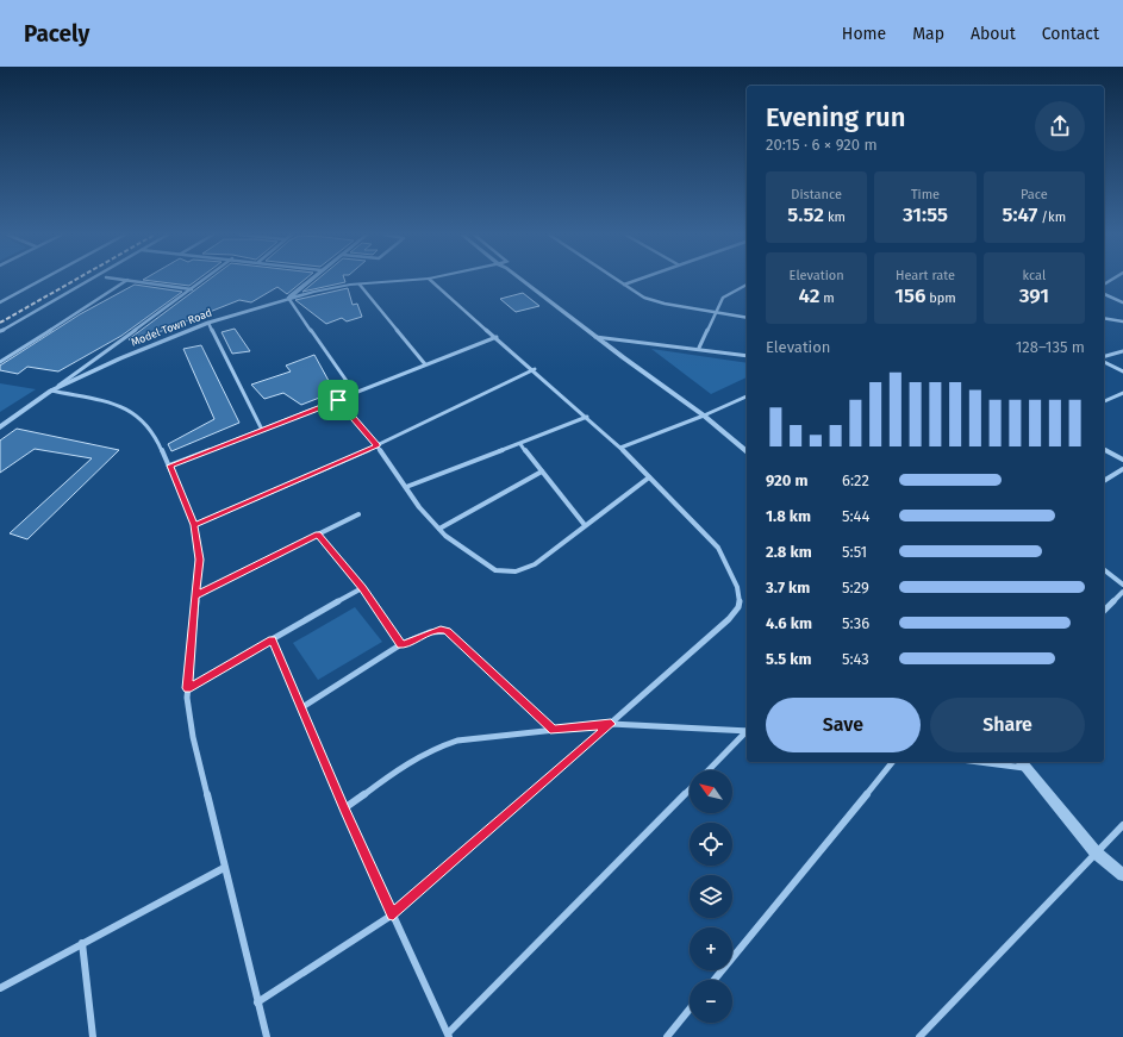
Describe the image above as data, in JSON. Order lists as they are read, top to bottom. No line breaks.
{"streets":{"street":["Model Town Road"]},"north":"top left","page":{"header":"Pacely","nav":["Home","Map","About","Contact"],"heading":["Evening run","20:15 · 6 × 920 m"],"stats":[["Distance","5.52 km"],["Time","31:55"],["Pace","5:47 /km"],["Elevation","42 m"],["Heart rate","156 bpm"],["kcal","391"]],"chart":["Elevation","128–135 m"],"list":[{"name":"920 m","note":"6:22"},{"name":"1.8 km","note":"5:44"},{"name":"2.8 km","note":"5:51"},{"name":"3.7 km","note":"5:29"},{"name":"4.6 km","note":"5:36"},{"name":"5.5 km","note":"5:43"}],"buttons":["Save","Share"],"map_buttons":["+","−"]}}
